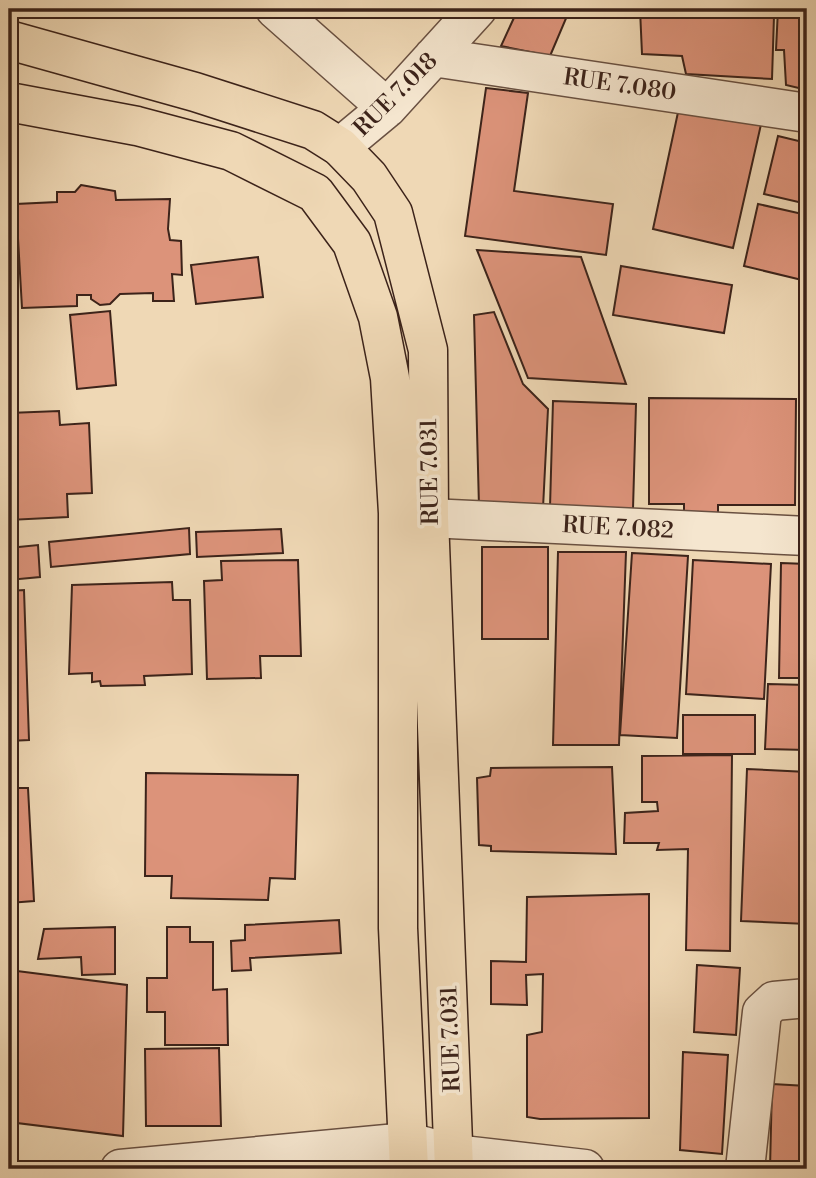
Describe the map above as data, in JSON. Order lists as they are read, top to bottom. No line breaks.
{"streets":{"main road":["RUE 7.031"],"street":["RUE 7.080","RUE 7.018","RUE 7.082"]},"crossings":[["RUE 7.080","RUE 7.018"],["RUE 7.018","RUE 7.031"],["RUE 7.031","RUE 7.082"]]}
